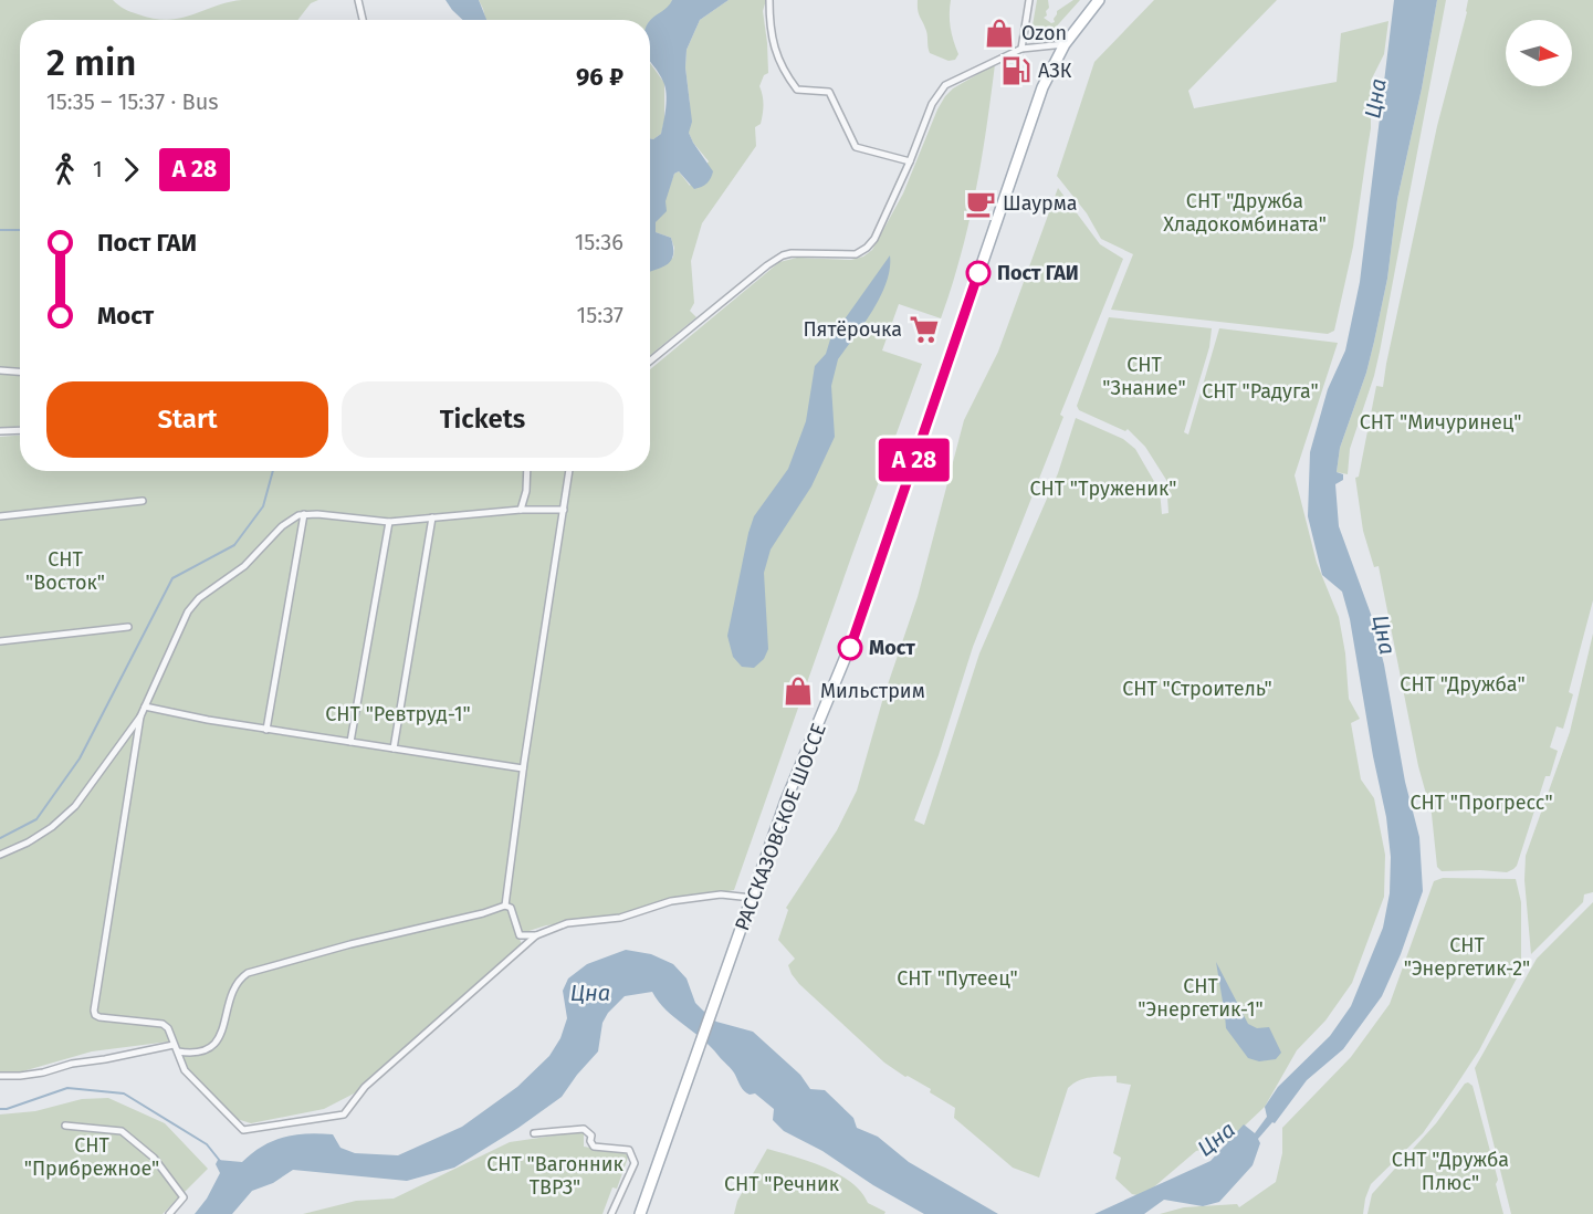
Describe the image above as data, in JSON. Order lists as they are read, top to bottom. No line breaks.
{"streets":{"main road":["РАССКАЗОВСКОЕ ШОССЕ"]},"water":["Цна"],"parks":["СНТ \"Дружба Хладокомбината\"","СНТ \"Знание\"","СНТ \"Радуга\"","СНТ \"Мичуринец\"","СНТ \"Труженик\"","СНТ \"Восток\"","СНТ \"Дружба\"","СНТ \"Строитель\"","СНТ \"Ревтруд-1\"","СНТ \"Прогресс\"","СНТ \"Энергетик-2\"","СНТ \"Путеец\"","СНТ \"Энергетик-1\"","СНТ \"Прибрежное\"","СНТ \"Дружба Плюс\"","СНТ \"Вагонник ТВРЗ\"","СНТ \"Речник"],"places":{"shop":["Ozon","Мильстрим"],"fuel station":["АЗК"],"cafe":["Шаурма"],"other":["Пост ГАИ","Мост"],"supermarket":["Пятёрочка"]},"north":"right","page":{"on_map":"А 28","heading":["2 min","15:35 – 15:37 · Bus","96 ₽"],"legs":["1","А 28"],"list":[{"name":"Пост ГАИ","value":"15:36"},{"name":"Мост","value":"15:37"}],"buttons":["Start","Tickets"]}}
